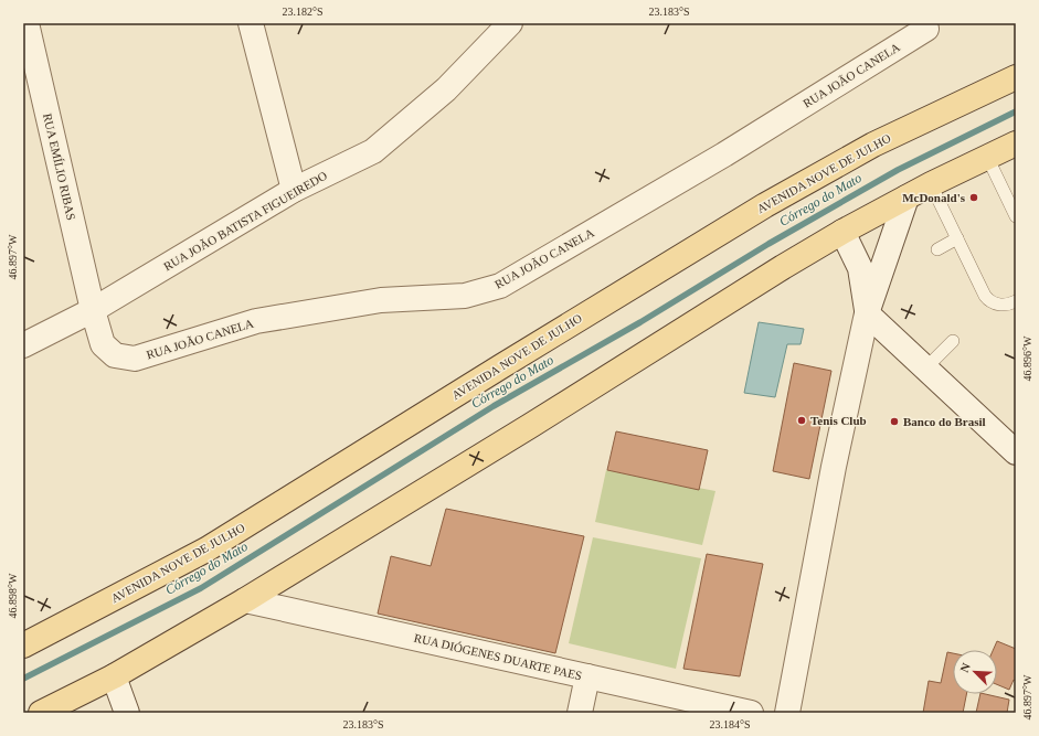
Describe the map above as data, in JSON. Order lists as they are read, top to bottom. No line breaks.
{"streets":{"main road":["AVENIDA NOVE DE JULHO"],"street":["RUA JOÃO CANELA","RUA EMÍLIO RIBAS","RUA JOÃO BATISTA FIGUEIREDO","RUA DIÓGENES DUARTE PAES"]},"crossings":[["RUA JOÃO CANELA","RUA EMÍLIO RIBAS"],["RUA JOÃO CANELA","RUA JOÃO BATISTA FIGUEIREDO"],["RUA EMÍLIO RIBAS","RUA JOÃO BATISTA FIGUEIREDO"]],"water":["Córrego do Mato"],"places":["McDonald's","Tenis Club","Banco do Brasil"],"north":"top left","coordinates":["23.182°S","23.183°S","46.897°W","46.896°W","46.898°W","23.184°S"]}
